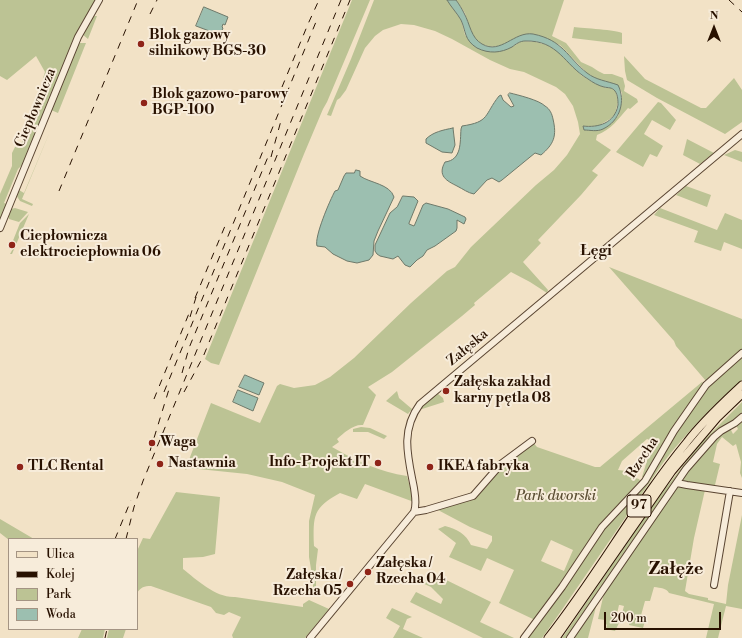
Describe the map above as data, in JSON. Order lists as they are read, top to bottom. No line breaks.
{"streets":{"main road":["97"],"street":["Ciepłownicza","Załęska","Rzecha"]},"districts":["Łęgi","Załęże"],"parks":["Park dworski"],"places":["Blok gazowy silnikowy BGS-30","Blok gazowo-parowy BGP-100","Ciepłownicza elektrociepłownia 06","Załęska zakład karny pętla 08","Waga","Info-Projekt IT","Nastawnia","TLC Rental","IKEA fabryka","Załęska / Rzecha 04","Załęska / Rzecha 05"],"legend":["Ulica","Kolej","Park","Woda"],"scale_bar":"200 m","north":"top"}
